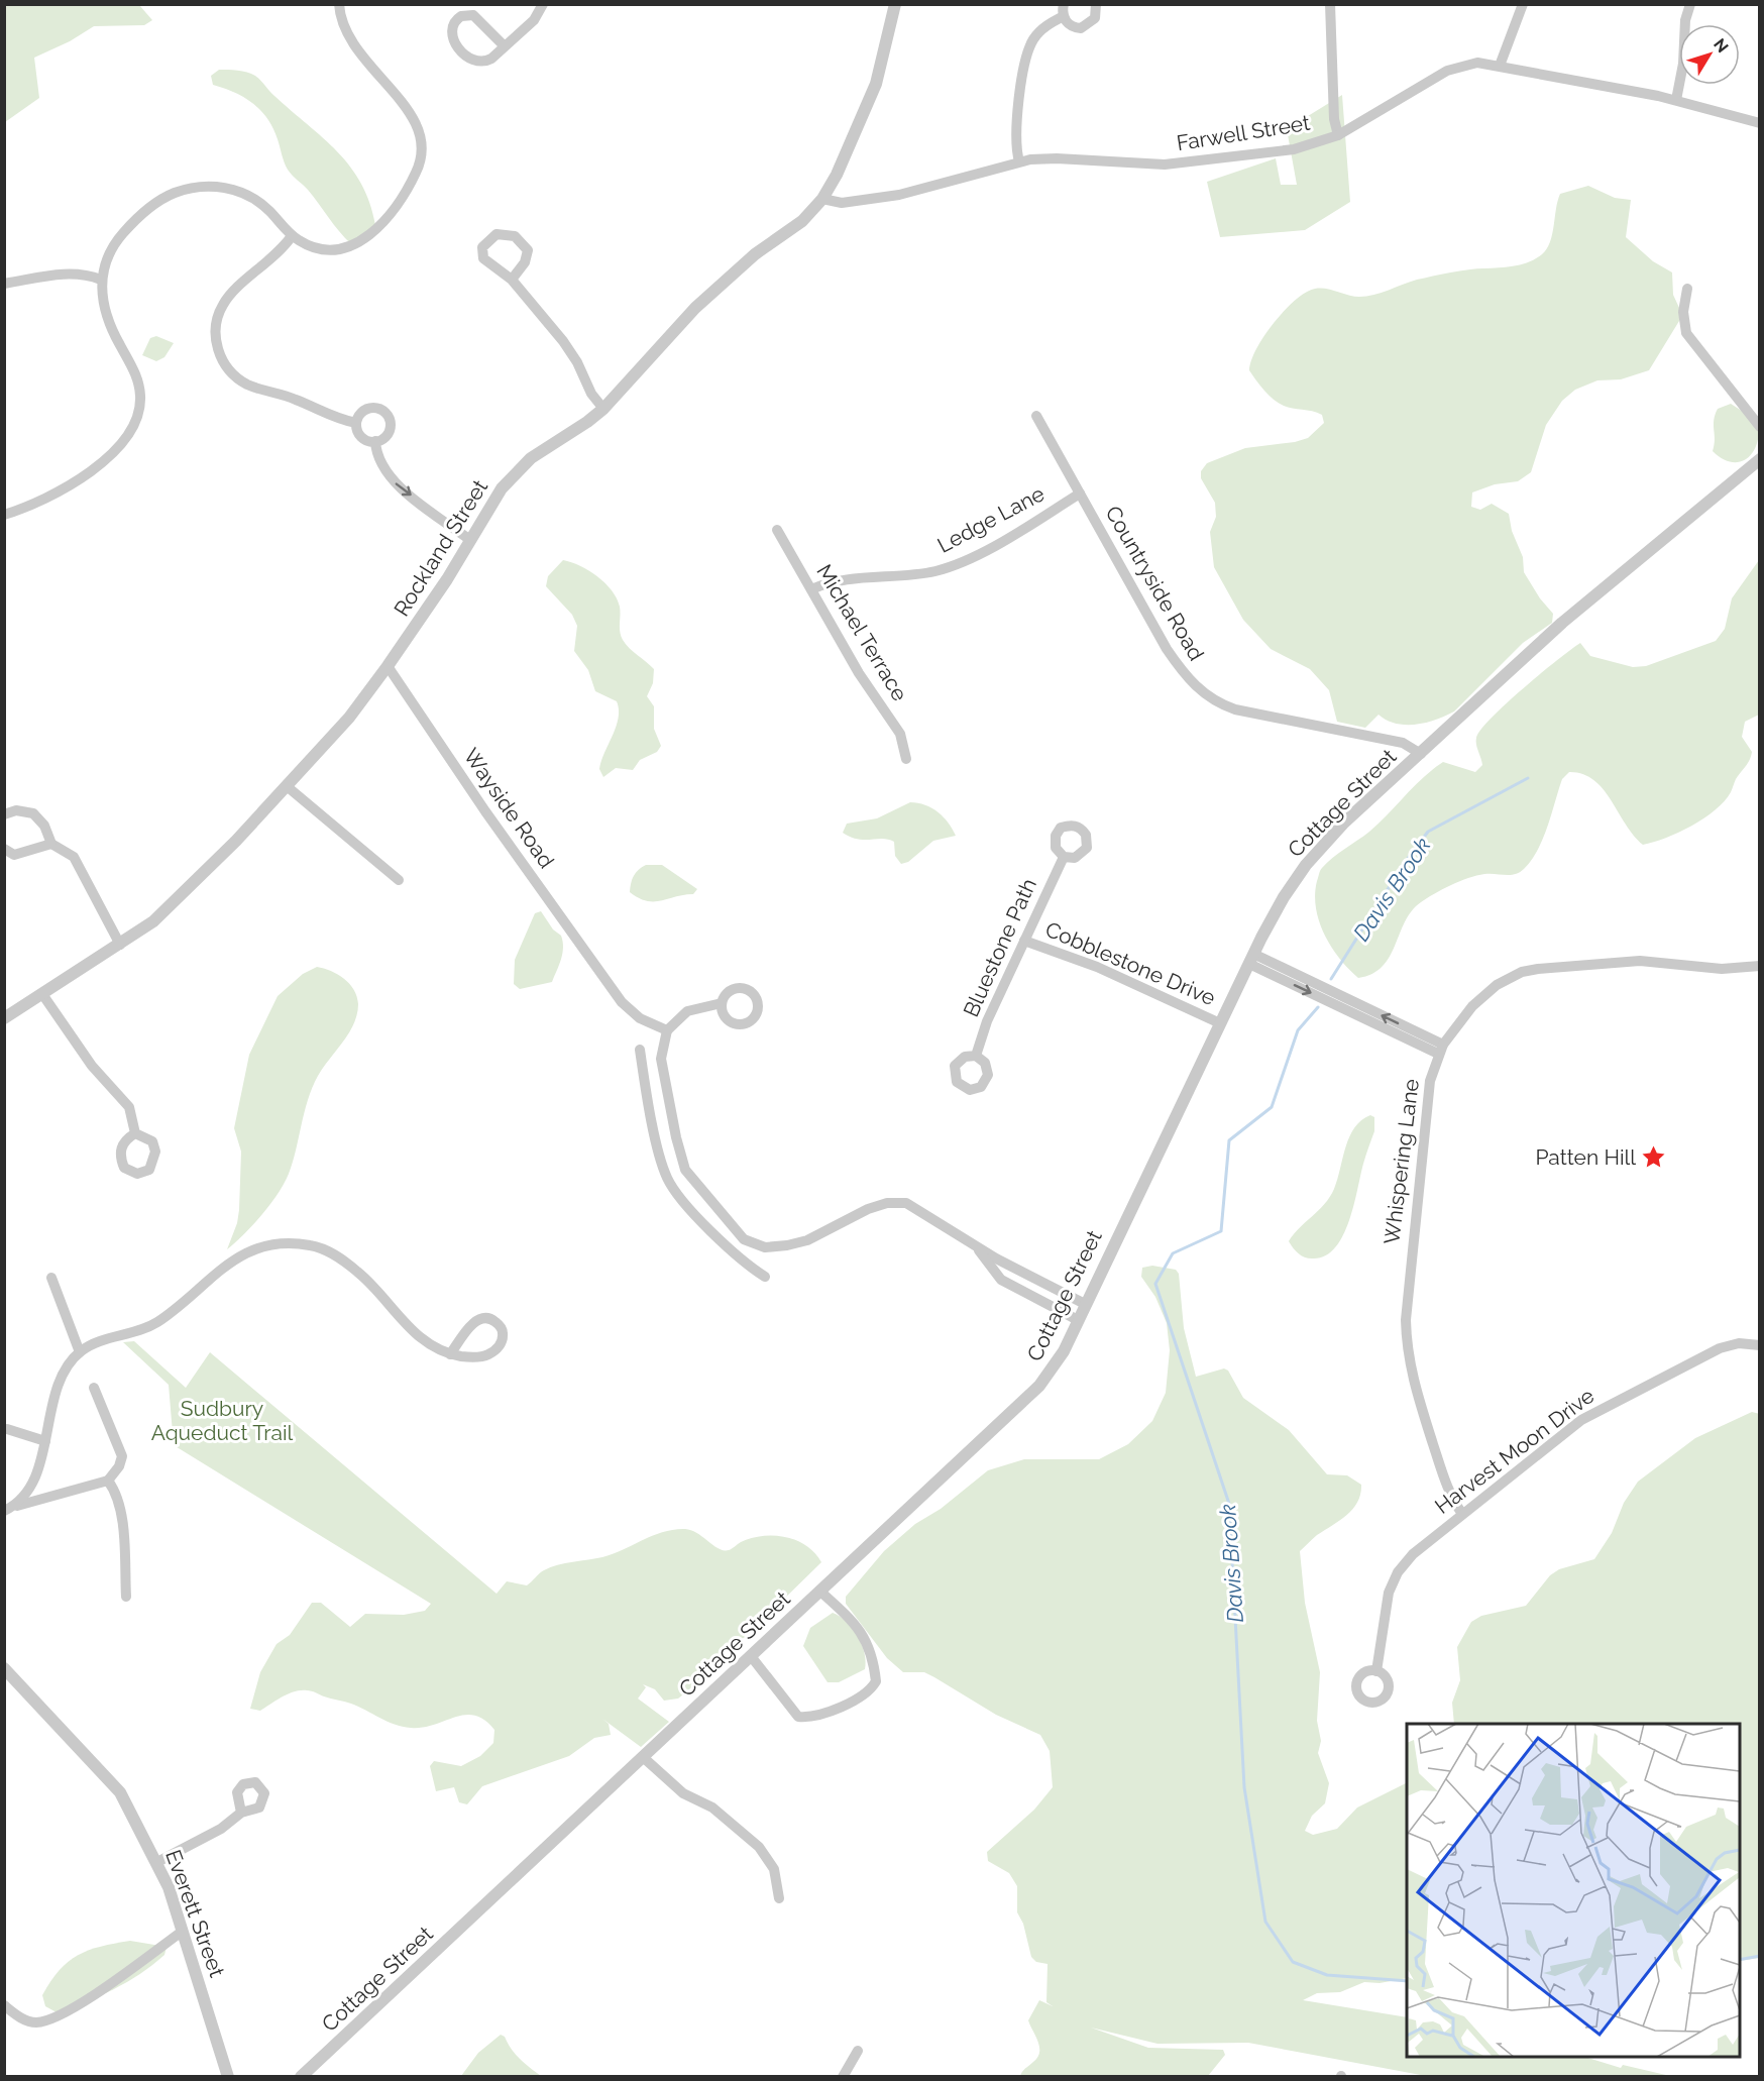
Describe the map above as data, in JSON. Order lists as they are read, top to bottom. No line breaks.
{"streets":{"street":["Farwell Street","Ledge Lane","Rockland Street","Countryside Road","Michael Terrace","Cottage Street","Wayside Road","Bluestone Path","Cobblestone Drive","Whispering Lane","Harvest Moon Drive","Everett Street"]},"crossings":[["Farwell Street","Rockland Street"],["Ledge Lane","Countryside Road"],["Ledge Lane","Michael Terrace"],["Rockland Street","Wayside Road"],["Countryside Road","Cottage Street"],["Cottage Street","Cobblestone Drive"],["Bluestone Path","Cobblestone Drive"],["Whispering Lane","Harvest Moon Drive"]],"water":["Davis Brook"],"parks":["Sudbury Aqueduct Trail"],"places":{"place":["Patten Hill"]},"north":"top right"}
